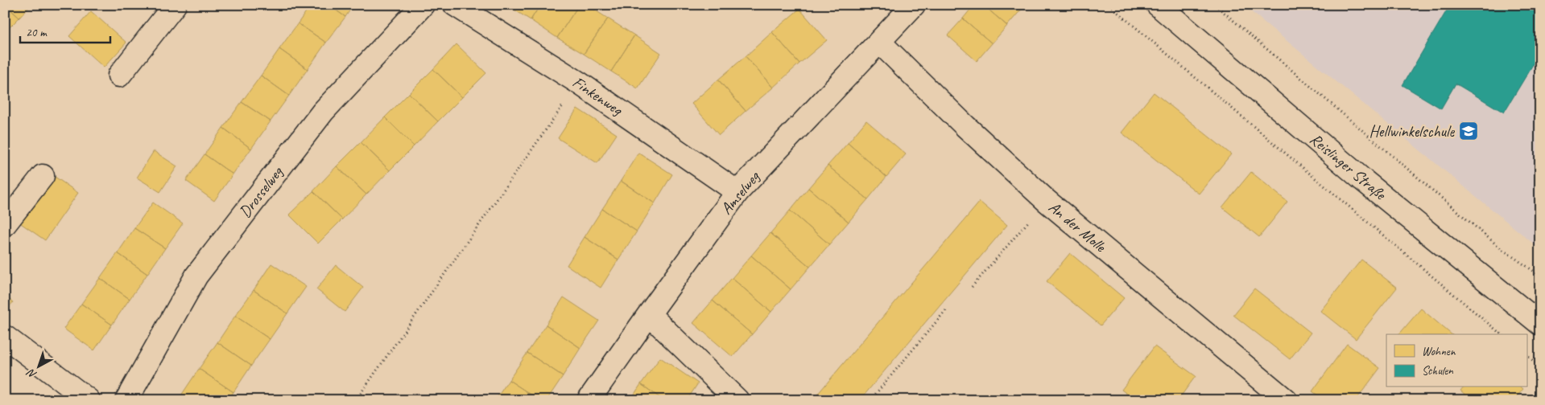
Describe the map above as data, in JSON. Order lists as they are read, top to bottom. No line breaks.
{"streets":{"street":["Finkenweg","Reislinger Straße","Drosselweg","Amselweg","An der Molle"]},"crossings":[["Finkenweg","Amselweg"],["Amselweg","An der Molle"]],"places":{"school or university":["Hellwinkelschule"]},"legend":["Wohnen","Schulen"],"scale_bar":"20 m","north":"bottom left"}
